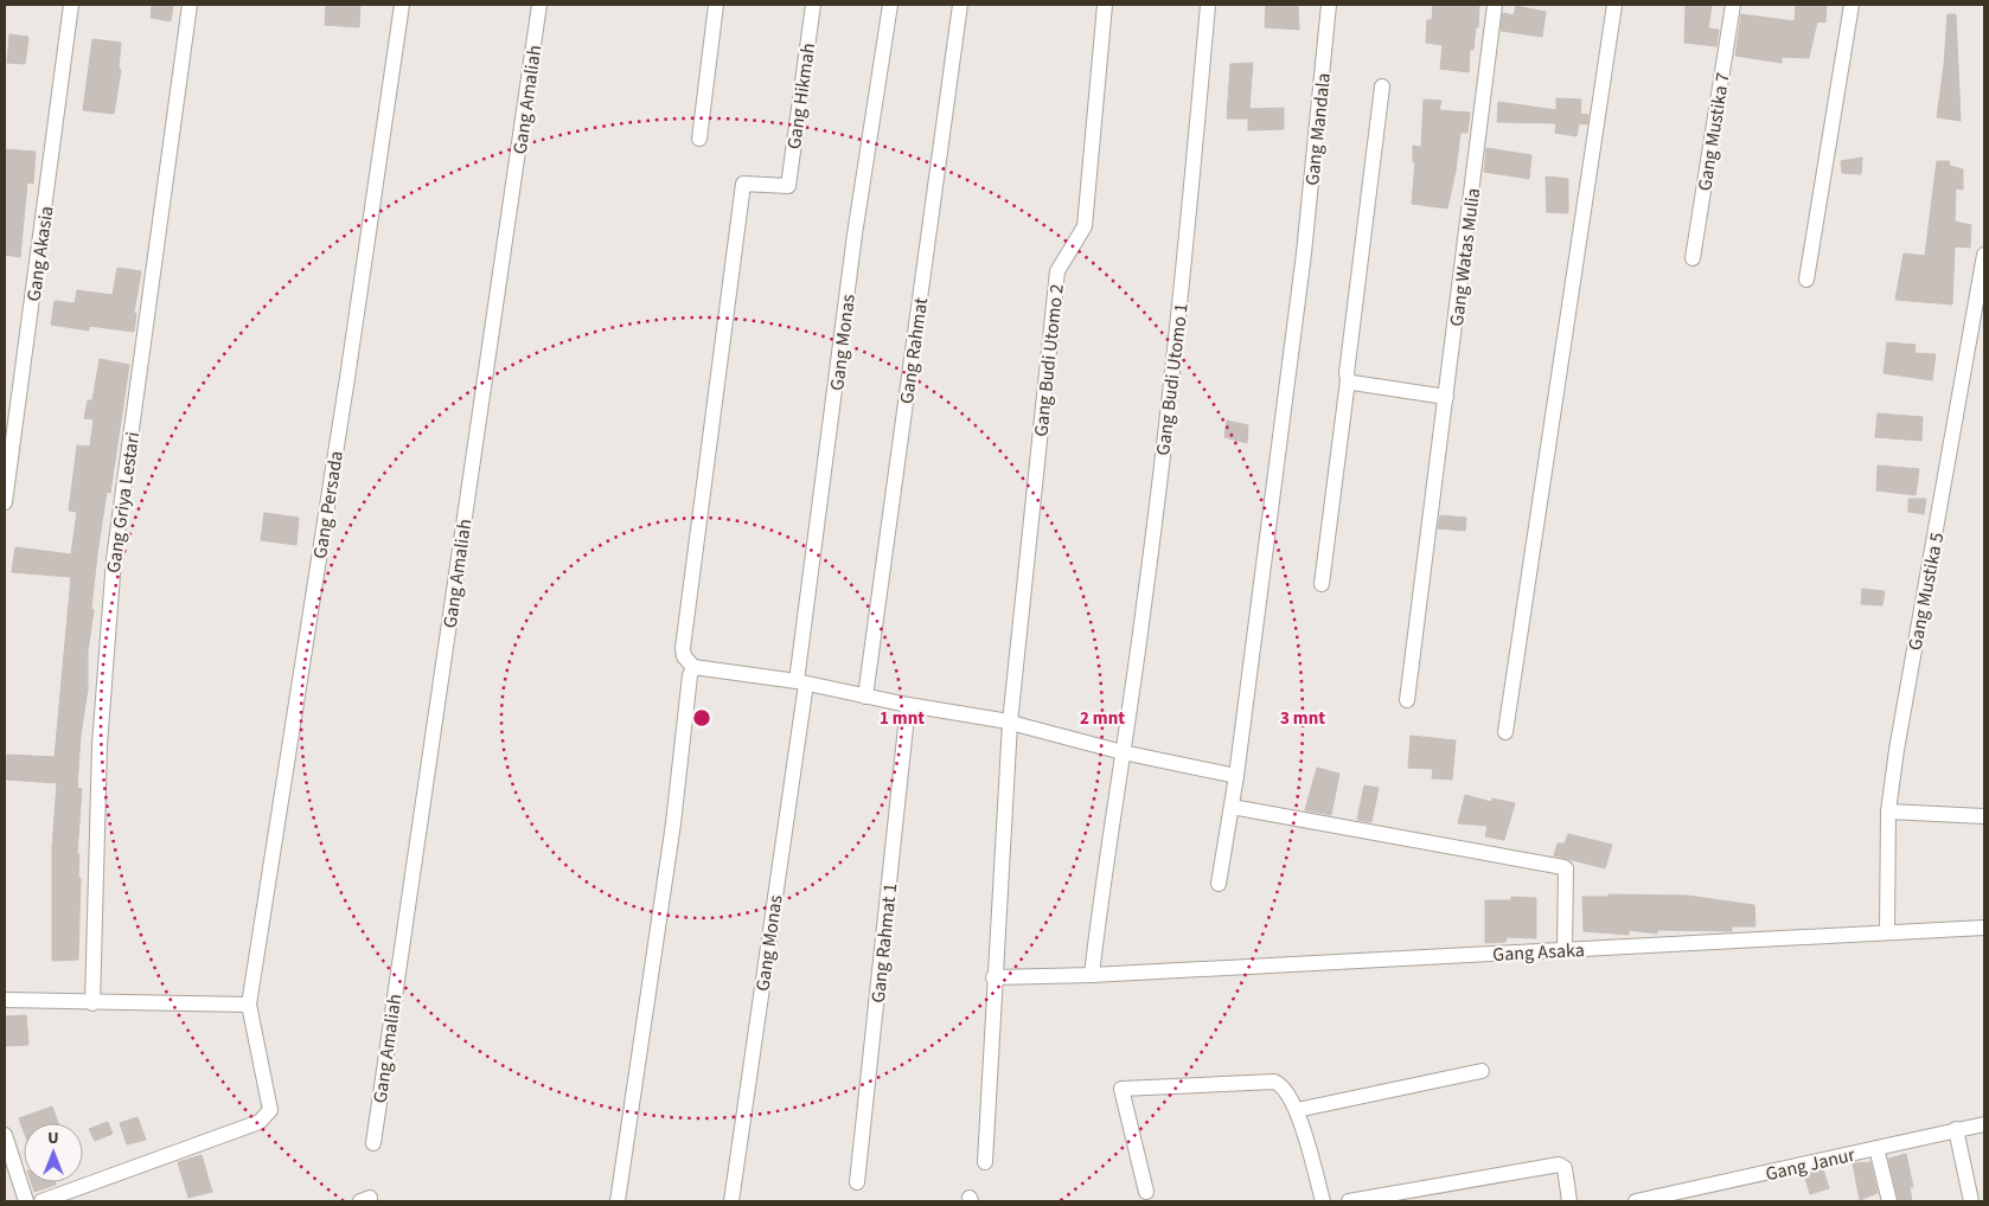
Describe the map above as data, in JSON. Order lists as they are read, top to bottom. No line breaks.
{"streets":{"street":["Gang Hikmah","Gang Amaliah","Gang Mandala","Gang Mustika 7","Gang Akasia","Gang Watas Mulia","Gang Monas","Gang Rahmat","Gang Budi Utomo 2","Gang Budi Utomo 1","Gang Griya Lestari","Gang Persada","Gang Mustika 5","Gang Rahmat 1","Gang Asaka","Gang Janur"]},"crossings":[["Gang Budi Utomo 2","Gang Asaka"],["Gang Budi Utomo 1","Gang Asaka"],["Gang Mustika 5","Gang Asaka"]],"north":"top","rings":["1 mnt","2 mnt","3 mnt"]}
